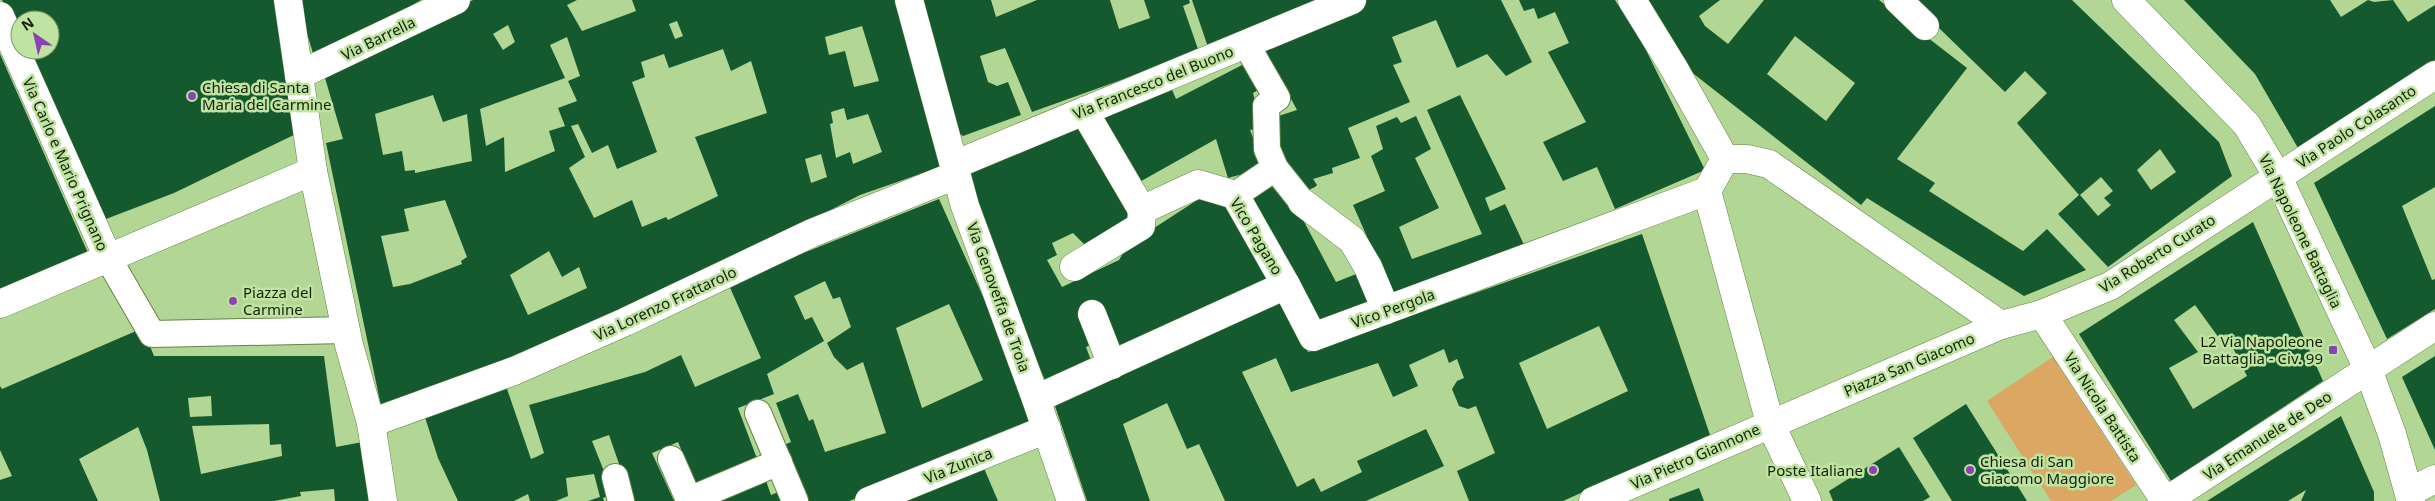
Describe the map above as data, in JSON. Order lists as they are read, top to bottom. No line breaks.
{"streets":{"street":["Via Barrella","Via Francesco del Buono","Via Paolo Colasanto","Via Carlo e Mario Prignano","Via Napoleone Battaglia","Vico Pagano","Via Roberto Curato","Via Genoveffa de Troia","Via Lorenzo Frattarolo","Vico Pergola","Piazza San Giacomo","Via Nicola Battista","Via Emanuele de Deo","Via Pietro Giannone","Via Zunica"]},"crossings":[["Via Francesco del Buono","Via Genoveffa de Troia"],["Via Francesco del Buono","Via Lorenzo Frattarolo"],["Via Paolo Colasanto","Via Napoleone Battaglia"],["Via Paolo Colasanto","Via Roberto Curato"],["Via Napoleone Battaglia","Via Roberto Curato"],["Via Napoleone Battaglia","Via Emanuele de Deo"],["Vico Pagano","Vico Pergola"],["Via Roberto Curato","Piazza San Giacomo"],["Via Roberto Curato","Via Nicola Battista"],["Via Genoveffa de Troia","Via Lorenzo Frattarolo"],["Via Genoveffa de Troia","Via Zunica"],["Piazza San Giacomo","Via Pietro Giannone"],["Via Nicola Battista","Via Emanuele de Deo"]],"places":{"other":["Chiesa di Santa Maria del Carmine","Piazza del Carmine","Poste Italiane","Chiesa di San Giacomo Maggiore"],"transit":["L2 Via Napoleone Battaglia - Civ. 99"]},"north":"top left"}
